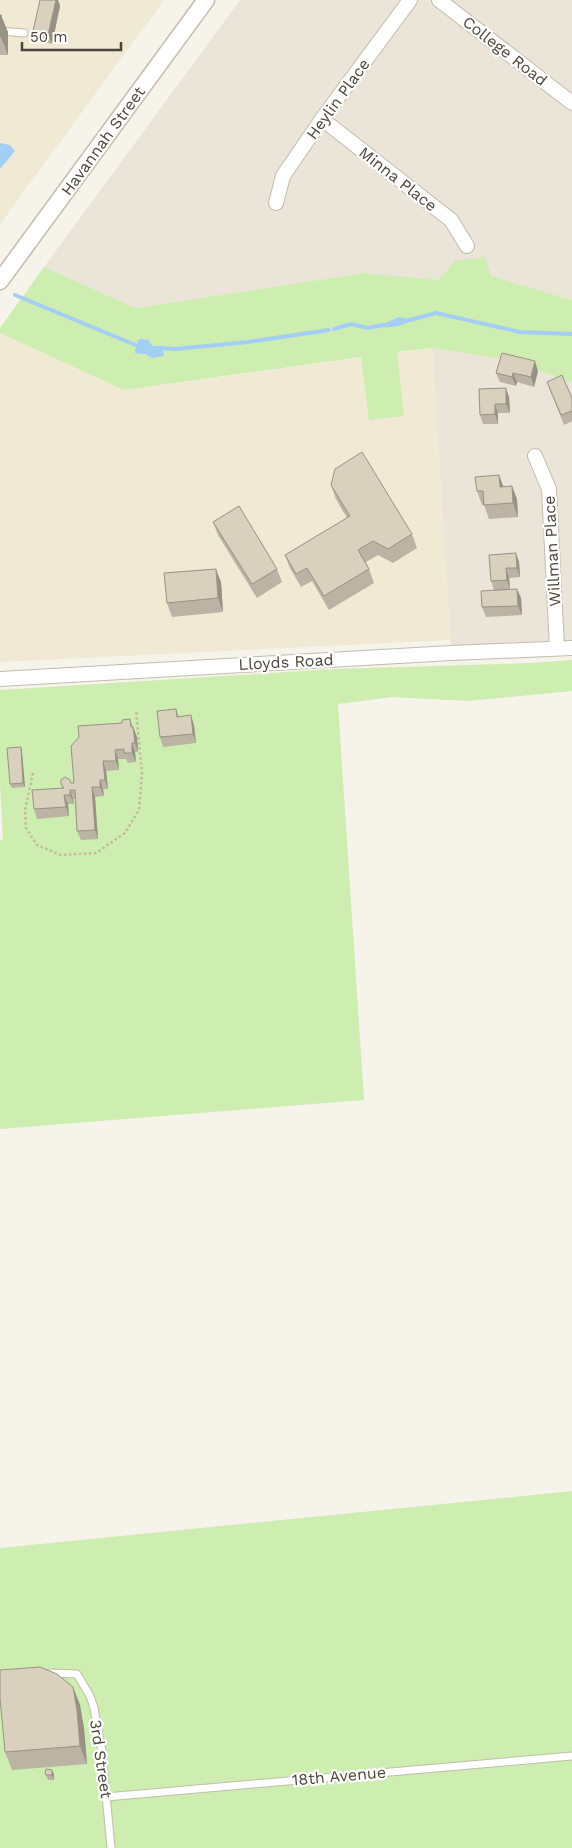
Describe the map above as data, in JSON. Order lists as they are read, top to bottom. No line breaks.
{"streets":{"street":["College Road","Heylin Place","Havannah Street","Minna Place","Willman Place","Lloyds Road"],"lane":["3rd Street","18th Avenue"]},"crossings":[["Heylin Place","Minna Place"],["Willman Place","Lloyds Road"],["3rd Street","18th Avenue"]],"scale_bar":"50 m"}
